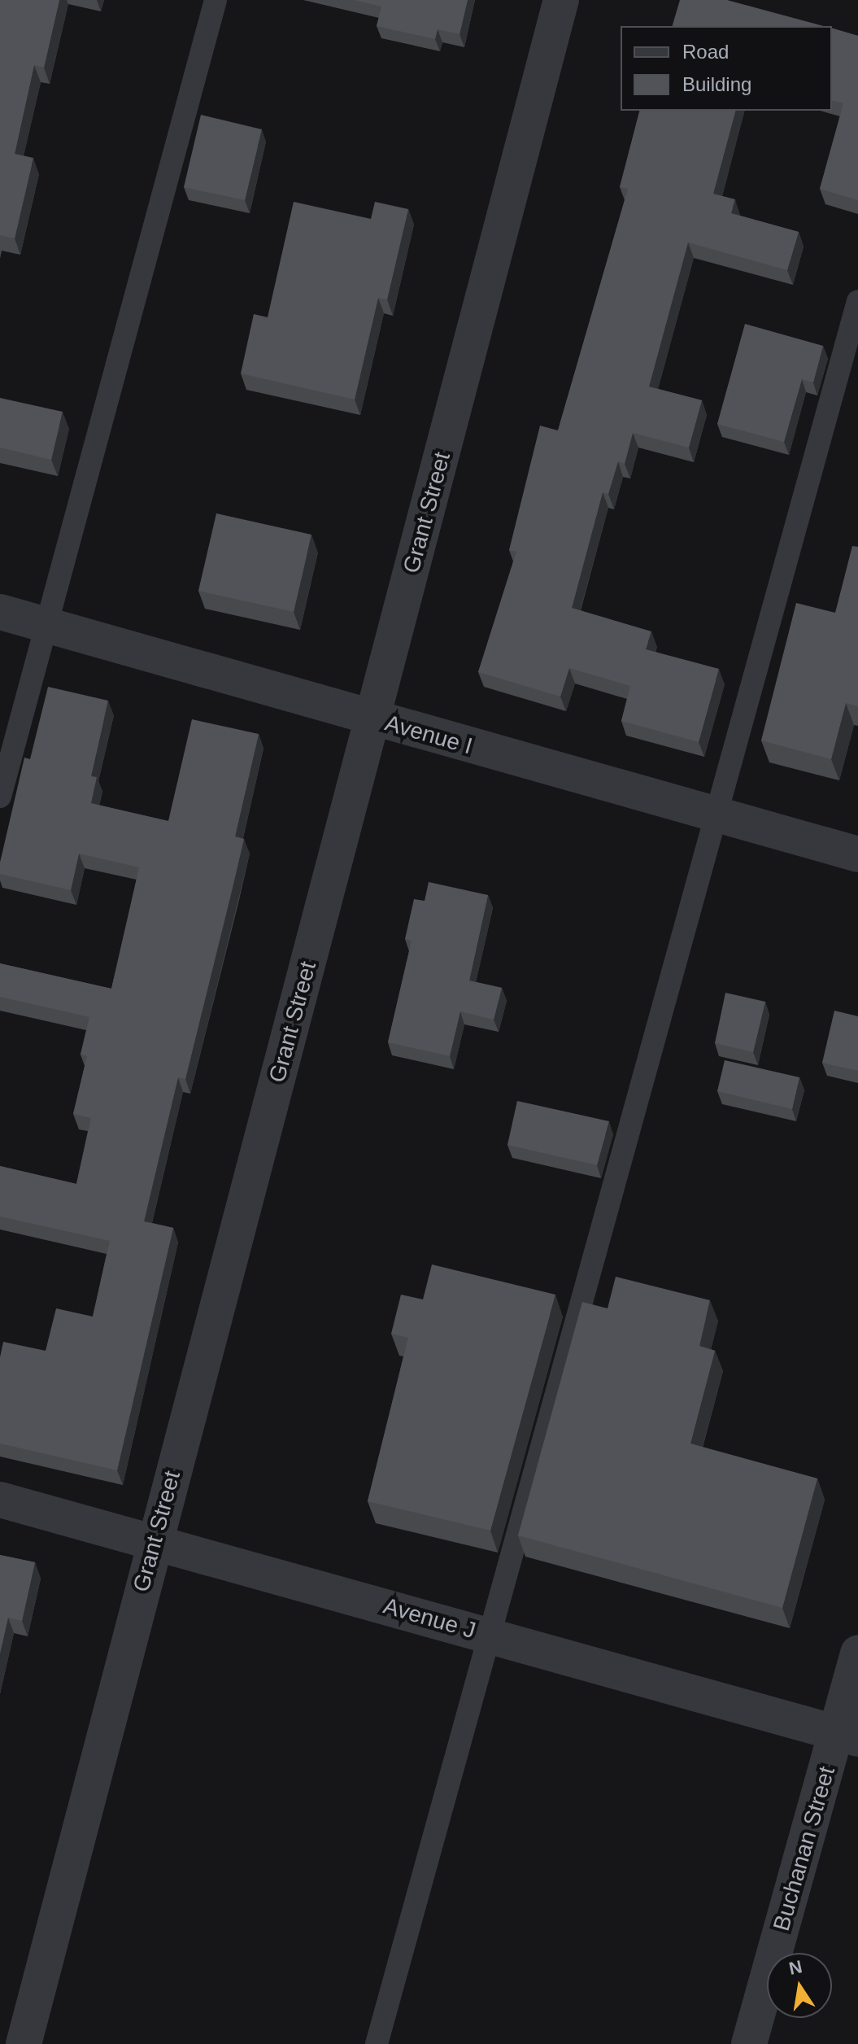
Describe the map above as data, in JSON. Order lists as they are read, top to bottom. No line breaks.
{"streets":{"street":["Grant Street","Avenue I","Avenue J","Buchanan Street"]},"crossings":[["Grant Street","Avenue I"],["Grant Street","Avenue J"],["Avenue J","Buchanan Street"]],"legend":["Road","Building"],"north":"top"}
